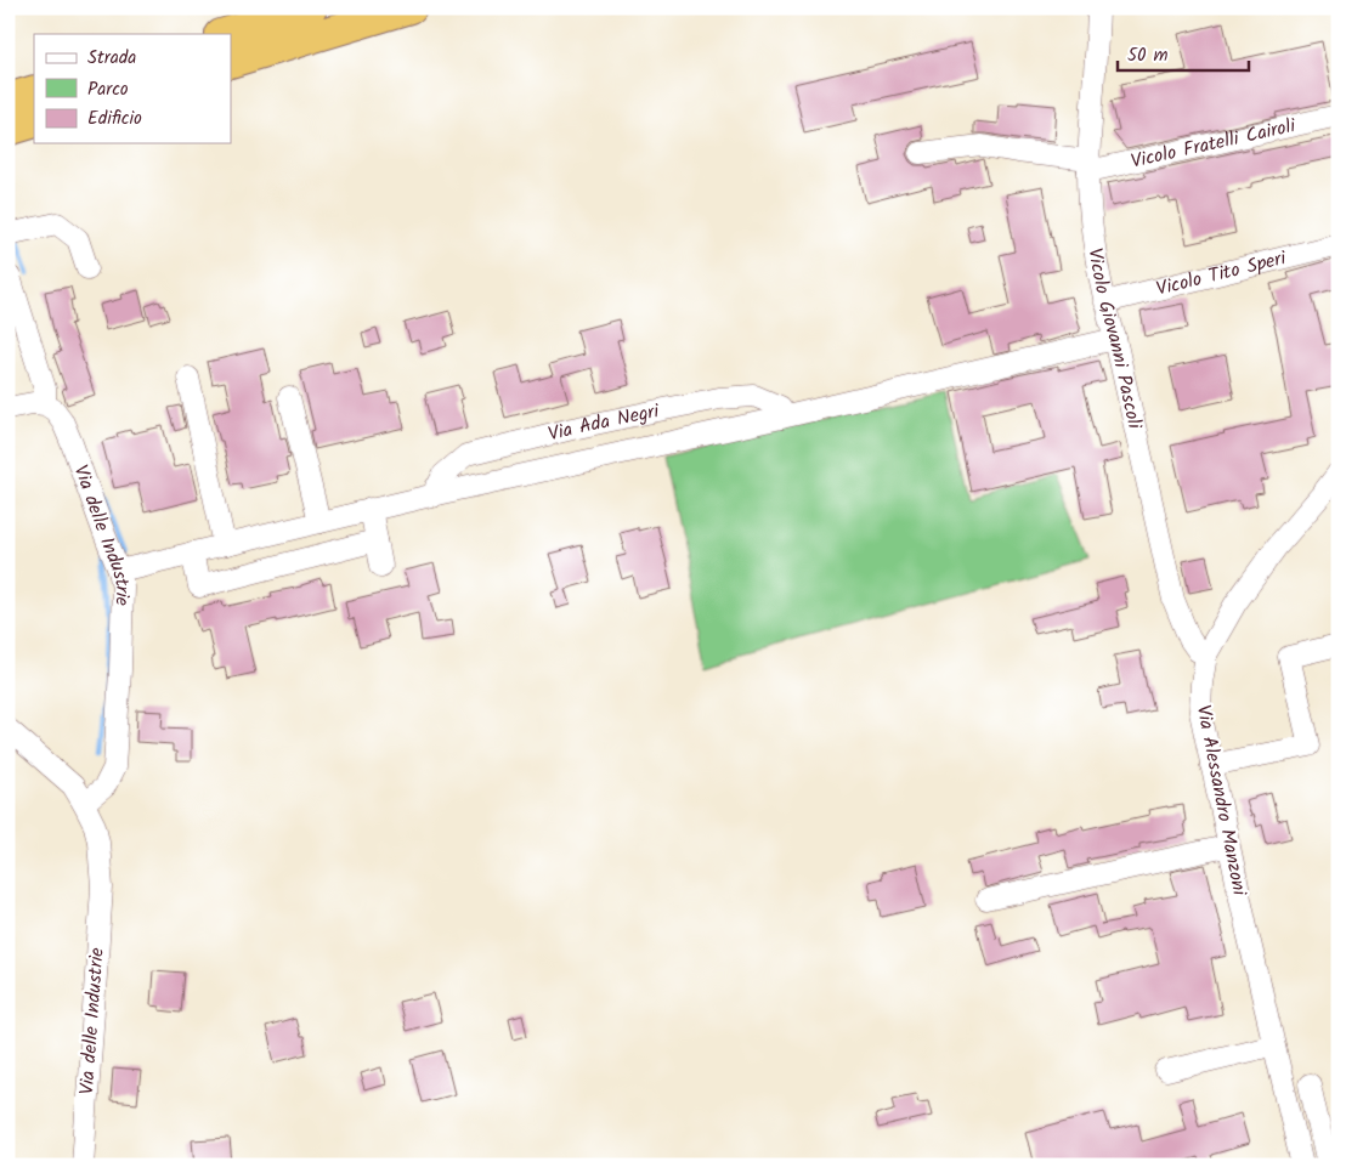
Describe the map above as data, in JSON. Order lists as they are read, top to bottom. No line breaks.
{"streets":{"street":["Vicolo Fratelli Cairoli","Vicolo Tito Speri","Vicolo Giovanni Pascoli","Via Ada Negri","Via delle Industrie","Via Alessandro Manzoni"]},"crossings":[["Vicolo Fratelli Cairoli","Vicolo Giovanni Pascoli"],["Vicolo Tito Speri","Vicolo Giovanni Pascoli"],["Vicolo Giovanni Pascoli","Via Ada Negri"],["Vicolo Giovanni Pascoli","Via Alessandro Manzoni"],["Via Ada Negri","Via delle Industrie"]],"legend":["Strada","Parco","Edificio"],"scale_bar":"50 m"}
